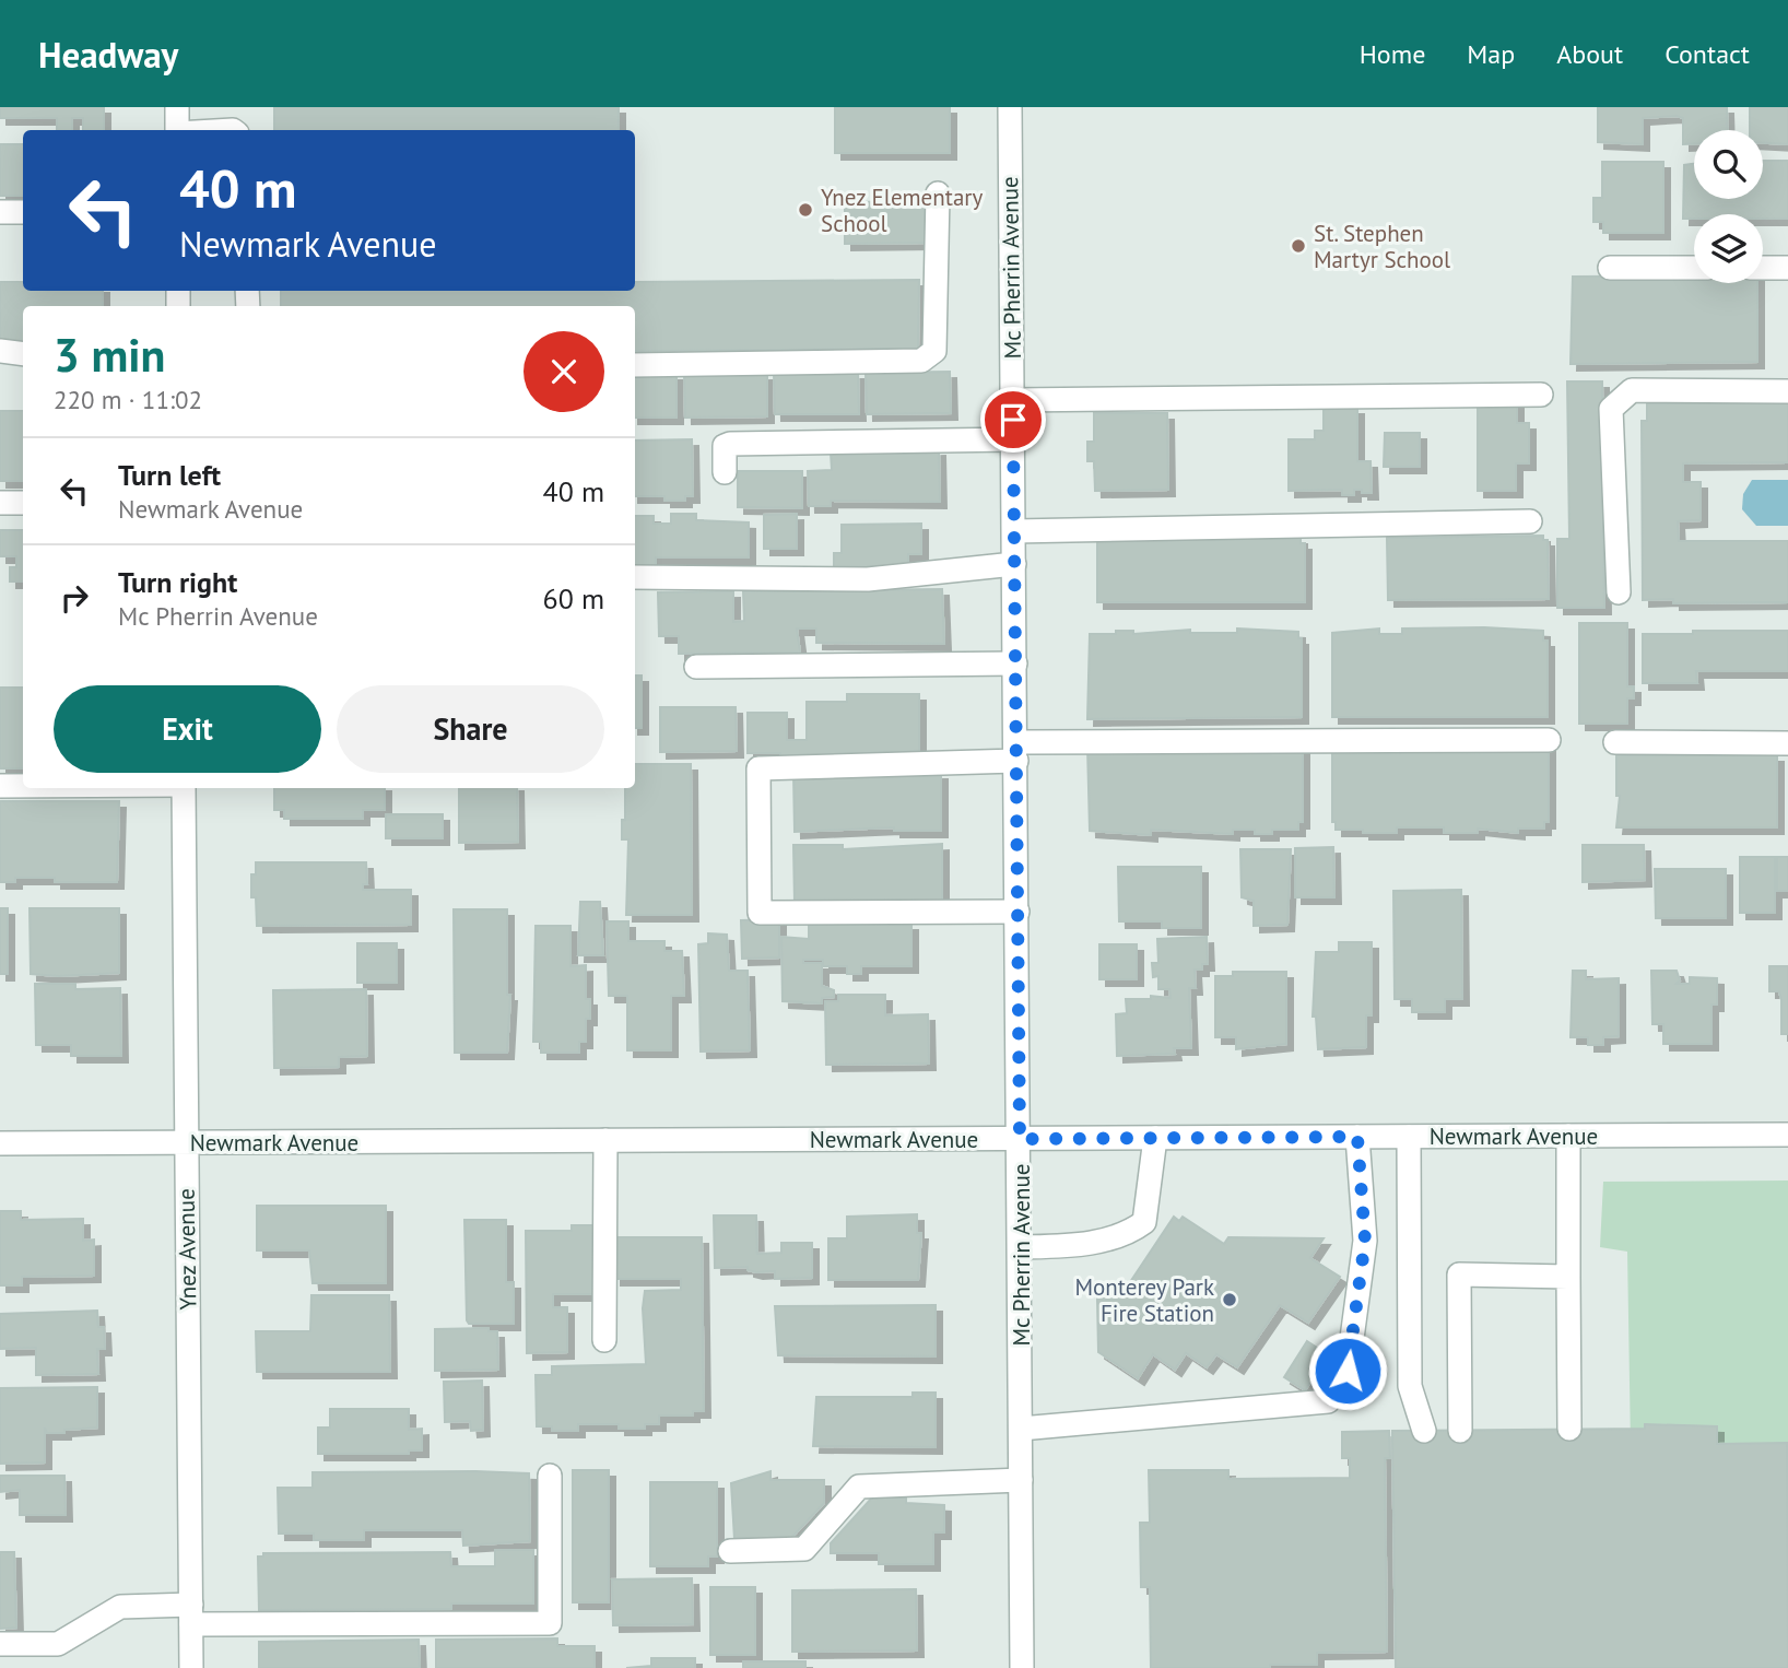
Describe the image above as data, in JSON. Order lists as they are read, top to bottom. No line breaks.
{"streets":{"street":["Mc Pherrin Avenue","Newmark Avenue","Ynez Avenue"]},"crossings":[["Mc Pherrin Avenue","Newmark Avenue"],["Newmark Avenue","Ynez Avenue"]],"places":["Ynez Elementary School","St. Stephen Martyr School","Monterey Park Fire Station"],"page":{"header":"Headway","nav":["Home","Map","About","Contact"],"turn":["40 m","Newmark Avenue"],"heading":["3 min","220 m · 11:02"],"list":[{"name":"Turn left","note":"Newmark Avenue","value":"40 m"},{"name":"Turn right","note":"Mc Pherrin Avenue","value":"60 m"}],"buttons":["Exit","Share"]}}
